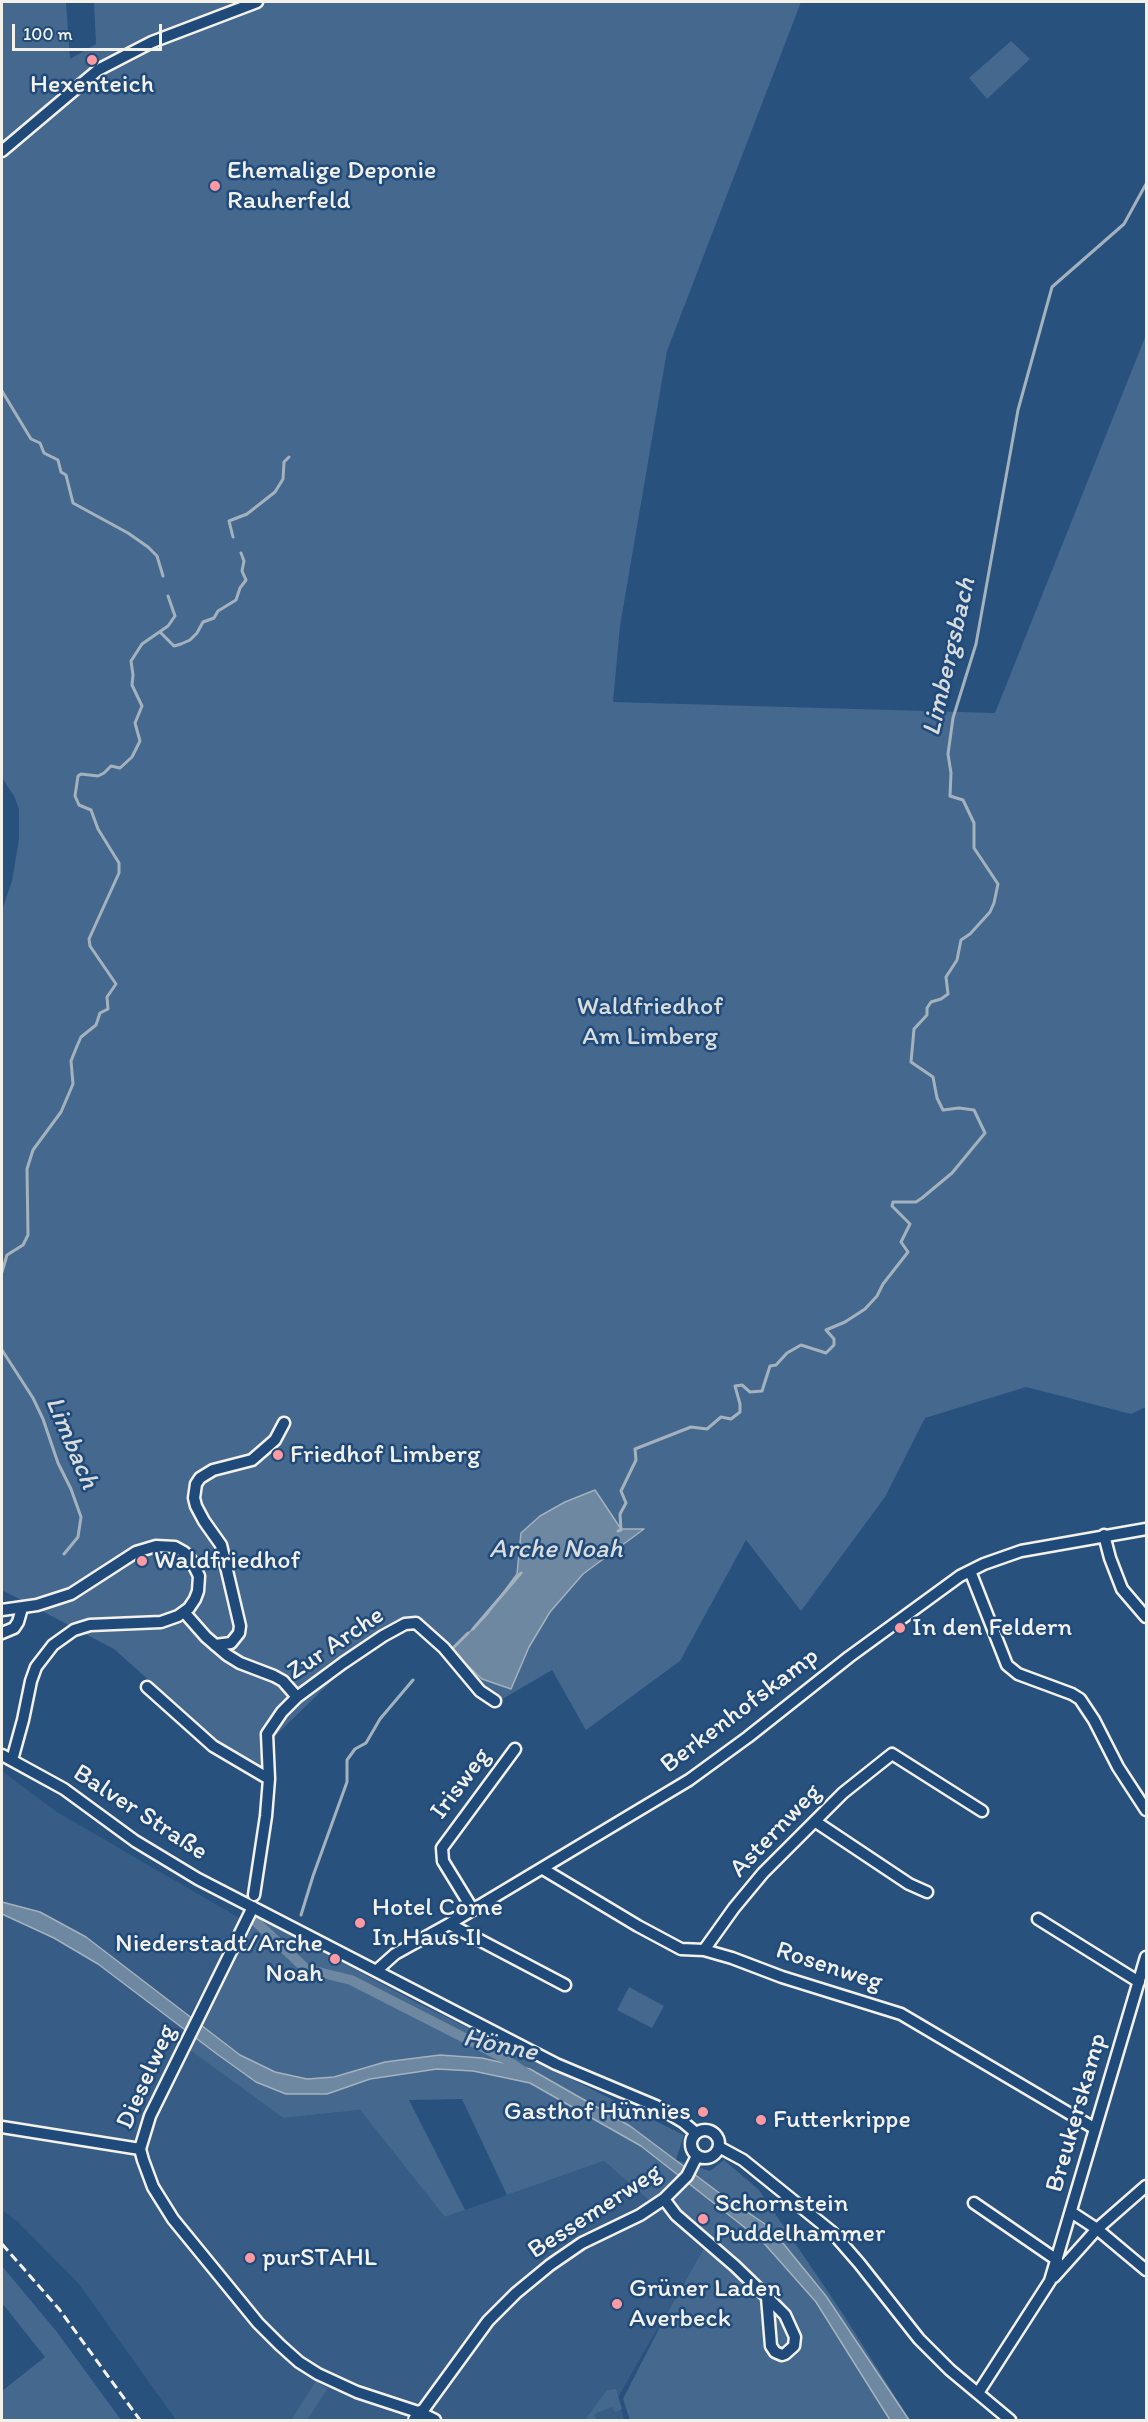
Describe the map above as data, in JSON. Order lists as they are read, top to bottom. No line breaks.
{"streets":{"street":["Zur Arche","Berkenhofskamp","Irisweg","Balver Straße","Asternweg","Rosenweg","Dieselweg","Breukerskamp","Bessemerweg"]},"crossings":[["Berkenhofskamp","Irisweg"],["Berkenhofskamp","Balver Straße"],["Berkenhofskamp","Rosenweg"],["Balver Straße","Dieselweg"],["Balver Straße","Bessemerweg"],["Asternweg","Rosenweg"],["Rosenweg","Breukerskamp"],["Dieselweg","Bessemerweg"]],"water":["Limbergsbach","Limbach","Arche Noah","Hönne"],"parks":["Waldfriedhof Am Limberg"],"places":["Hexenteich","Ehemalige Deponie Rauherfeld","Friedhof Limberg","Waldfriedhof","In den Feldern","Hotel Come In Haus II","Niederstadt/Arche Noah","Gasthof Hünnies","Futterkrippe","Schornstein Puddelhammer","purSTAHL","Grüner Laden Averbeck"],"scale_bar":"100 m"}
